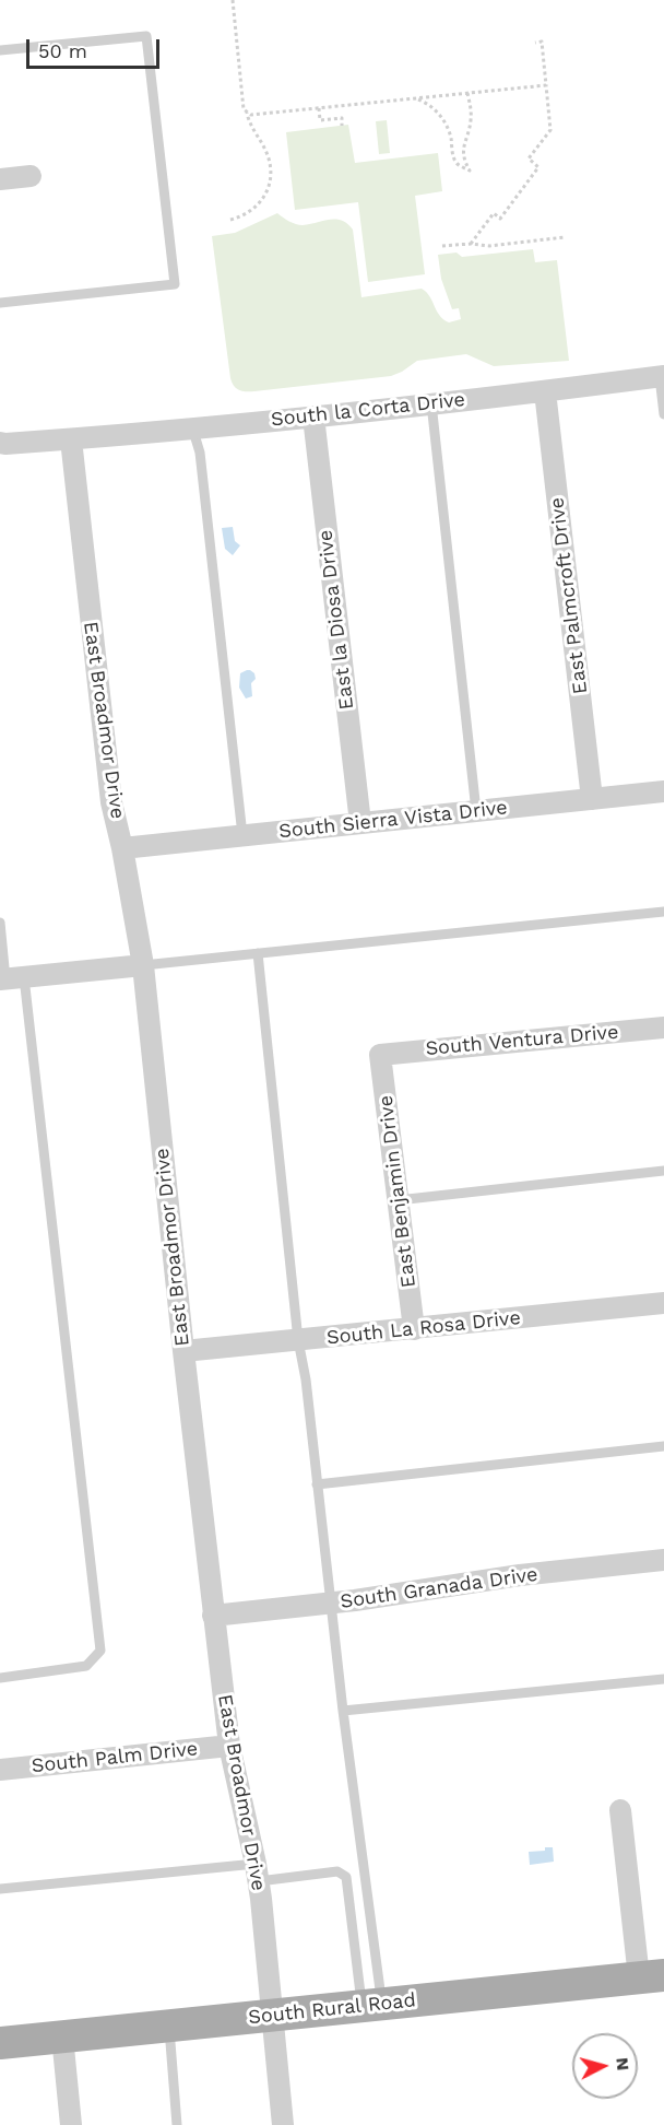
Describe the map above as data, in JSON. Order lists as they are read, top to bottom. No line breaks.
{"streets":{"main road":["South Rural Road"],"street":["South la Corta Drive","East Palmcroft Drive","East la Diosa Drive","East Broadmor Drive","South Sierra Vista Drive","South Ventura Drive","East Benjamin Drive","South La Rosa Drive","South Granada Drive","South Palm Drive"]},"crossings":[["South la Corta Drive","East Palmcroft Drive"],["South la Corta Drive","East la Diosa Drive"],["South la Corta Drive","East Broadmor Drive"],["East Palmcroft Drive","South Sierra Vista Drive"],["East la Diosa Drive","South Sierra Vista Drive"],["East Broadmor Drive","South Sierra Vista Drive"],["East Broadmor Drive","South La Rosa Drive"],["East Broadmor Drive","South Granada Drive"],["East Broadmor Drive","South Palm Drive"],["East Broadmor Drive","South Rural Road"],["South Ventura Drive","East Benjamin Drive"],["East Benjamin Drive","South La Rosa Drive"]],"scale_bar":"50 m","north":"right"}
